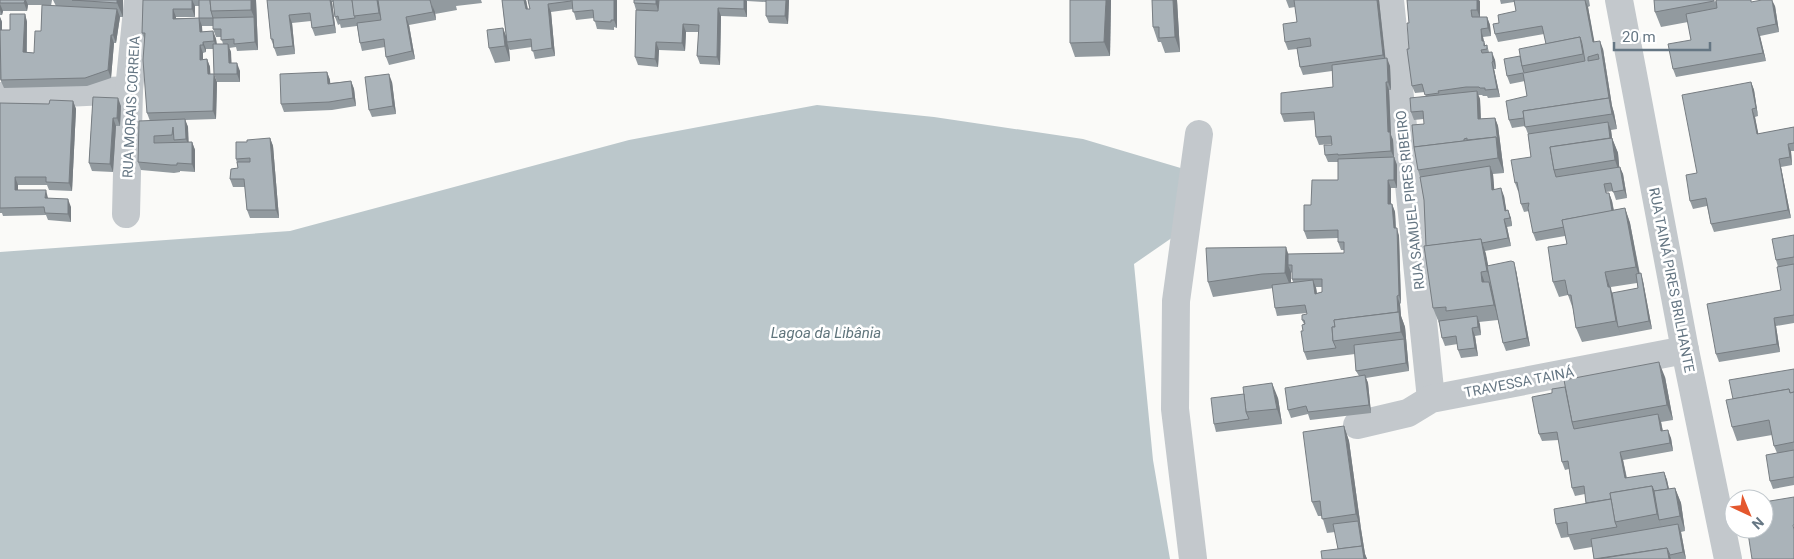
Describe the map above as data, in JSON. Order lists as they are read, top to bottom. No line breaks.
{"streets":{"street":["RUA MORAIS CORREIA","RUA SAMUEL PIRES RIBEIRO","RUA TAINÁ PIRES BRILHANTE","TRAVESSA TAINÁ"]},"crossings":[["RUA SAMUEL PIRES RIBEIRO","TRAVESSA TAINÁ"],["RUA TAINÁ PIRES BRILHANTE","TRAVESSA TAINÁ"]],"water":["Lagoa da Libânia"],"scale_bar":"20 m","north":"bottom right"}
